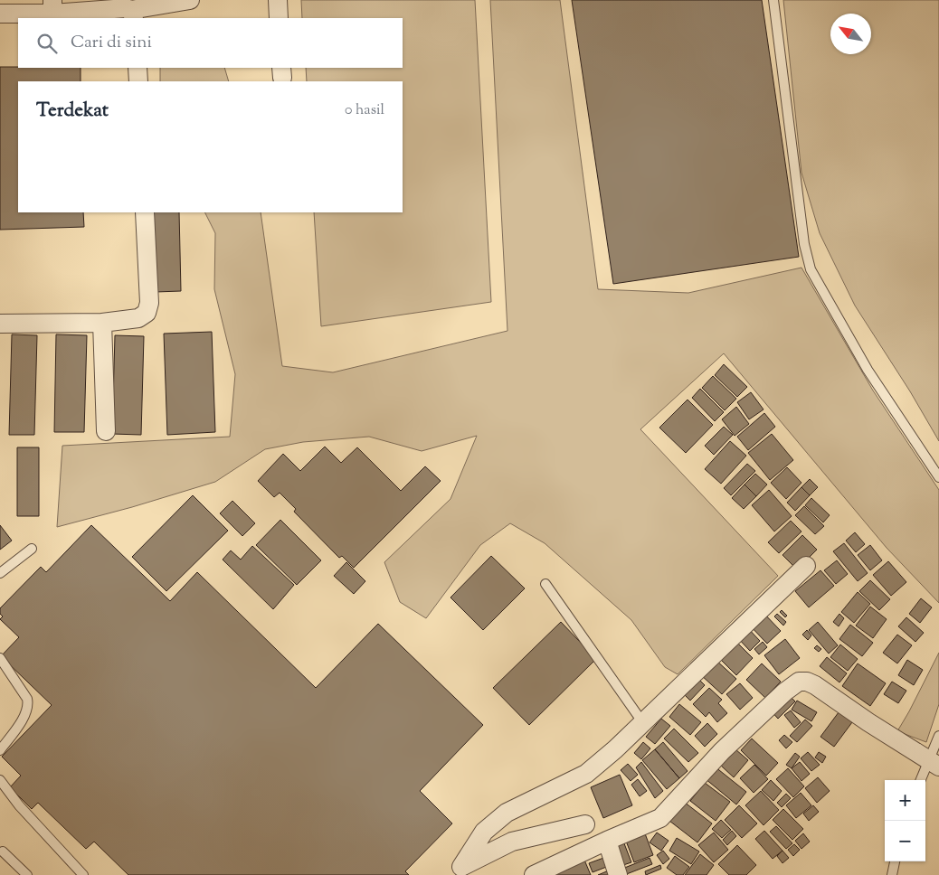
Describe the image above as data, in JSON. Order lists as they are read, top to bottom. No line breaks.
{"north":"top left","page":{"search":"Cari di sini","heading":["Terdekat","0 hasil"],"map_buttons":["+","−"]}}
